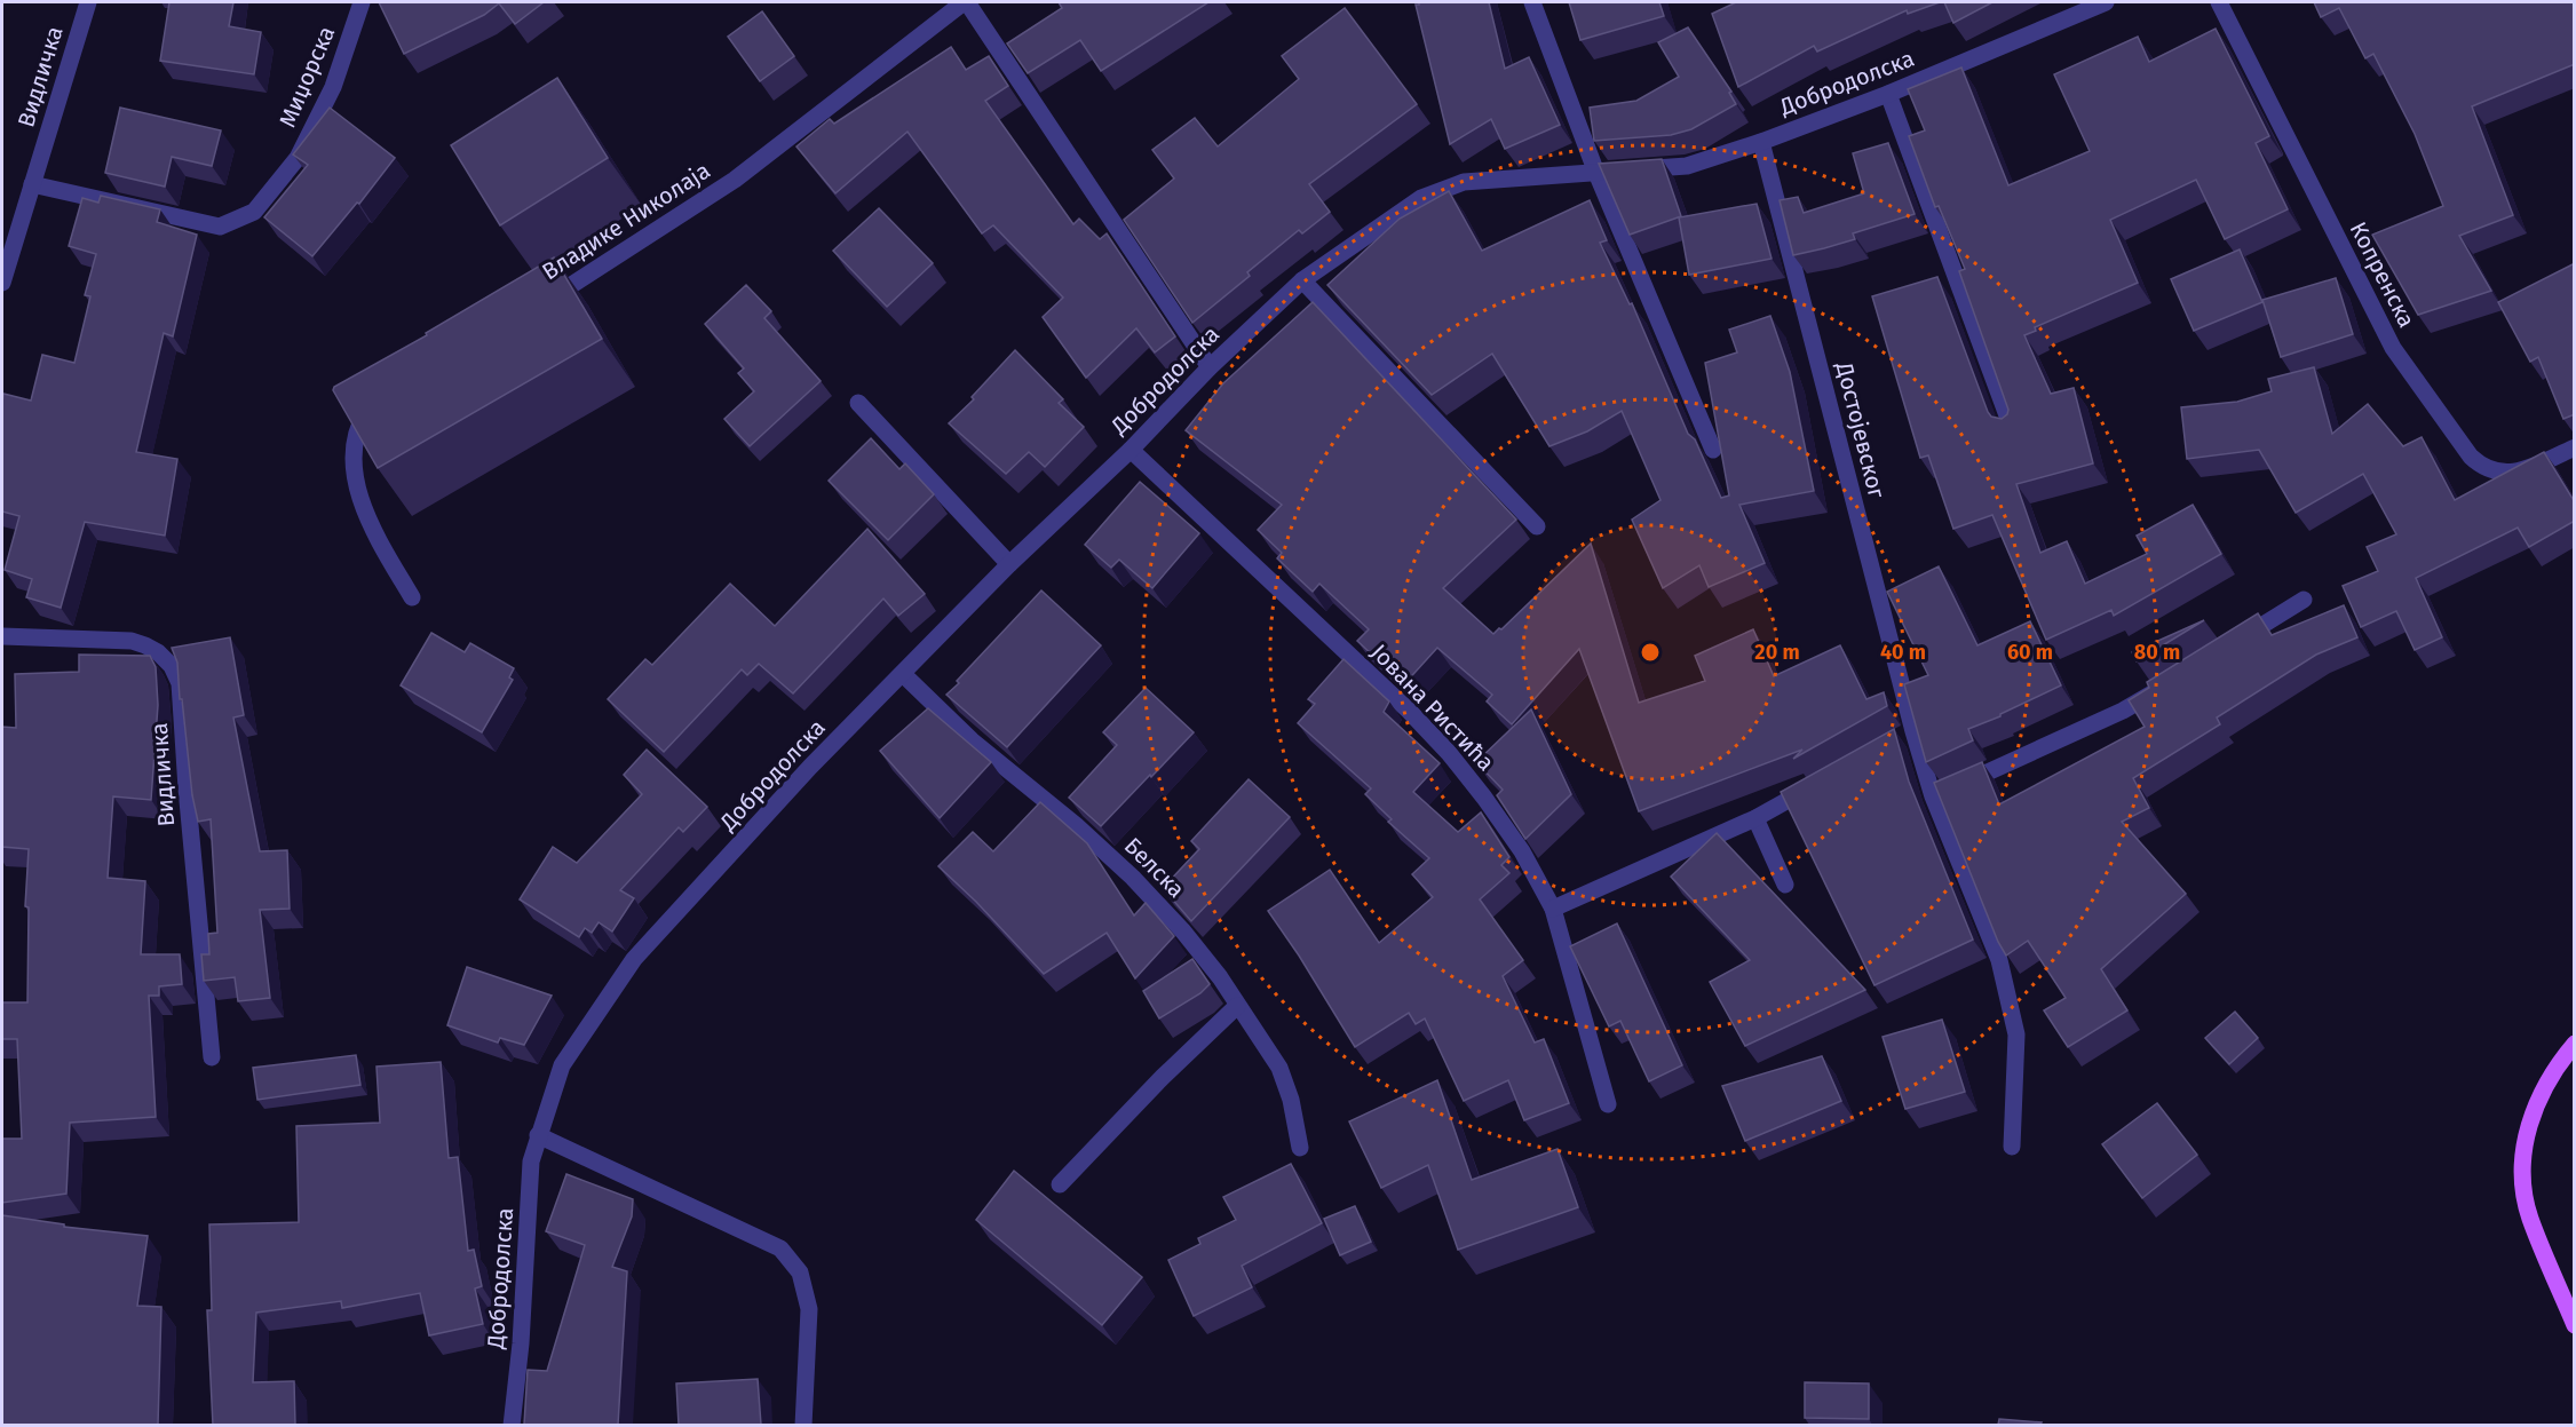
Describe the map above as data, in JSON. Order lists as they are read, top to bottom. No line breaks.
{"streets":{"street":["Видличка","Миџорска","Добродолска","Владике Николаја","Копренска","Достојевског","Јована Ристића","Белска"]},"crossings":[["Видличка","Миџорска"],["Добродолска","Владике Николаја"],["Добродолска","Достојевског"],["Добродолска","Јована Ристића"],["Добродолска","Белска"]],"rings":["20 m","40 m","60 m","80 m"]}
